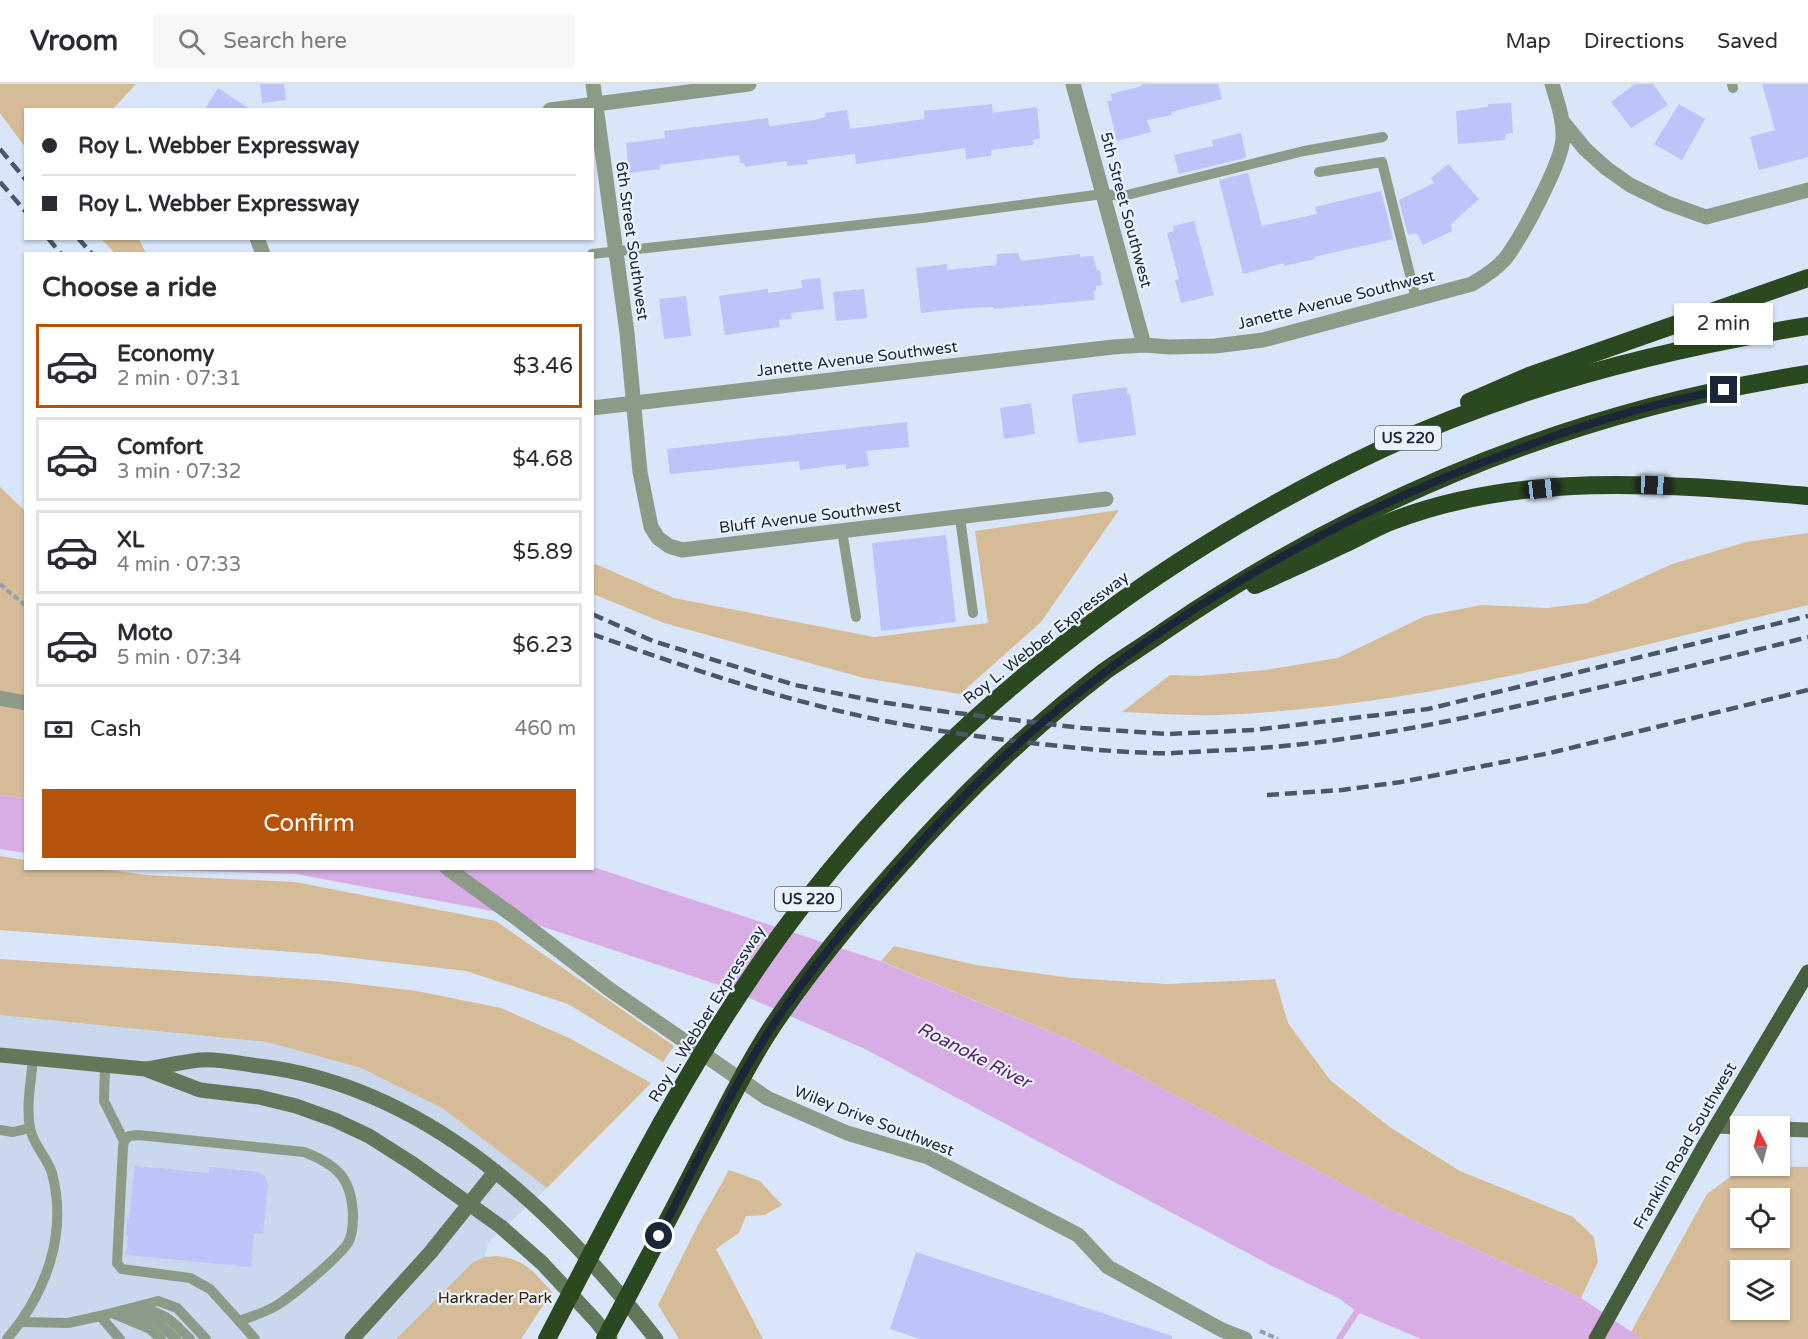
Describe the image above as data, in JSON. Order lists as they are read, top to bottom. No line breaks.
{"streets":{"highway":["US 220","Roy L. Webber Expressway"],"main road":["Franklin Road Southwest"],"street":["5th Street Southwest","6th Street Southwest","Janette Avenue Southwest","Bluff Avenue Southwest","Wiley Drive Southwest"]},"crossings":[["5th Street Southwest","Janette Avenue Southwest"],["6th Street Southwest","Janette Avenue Southwest"],["6th Street Southwest","Bluff Avenue Southwest"],["Janette Avenue Southwest","Bluff Avenue Southwest"]],"water":["Roanoke River"],"parks":["Harkrader Park"],"north":"top","page":{"header":"Vroom","search":"Search here","nav":["Map","Directions","Saved"],"banner":["Roy L. Webber Expressway","Roy L. Webber Expressway"],"heading":"Choose a ride","bubble":"2 min","list":[{"name":"Economy","note":"2 min · 07:31","value":"$3.46"},{"name":"Comfort","note":"3 min · 07:32","value":"$4.68"},{"name":"XL","note":"4 min · 07:33","value":"$5.89"},{"name":"Moto","note":"5 min · 07:34","value":"$6.23"}],"pay":["Cash","460 m"],"buttons":"Confirm"}}
